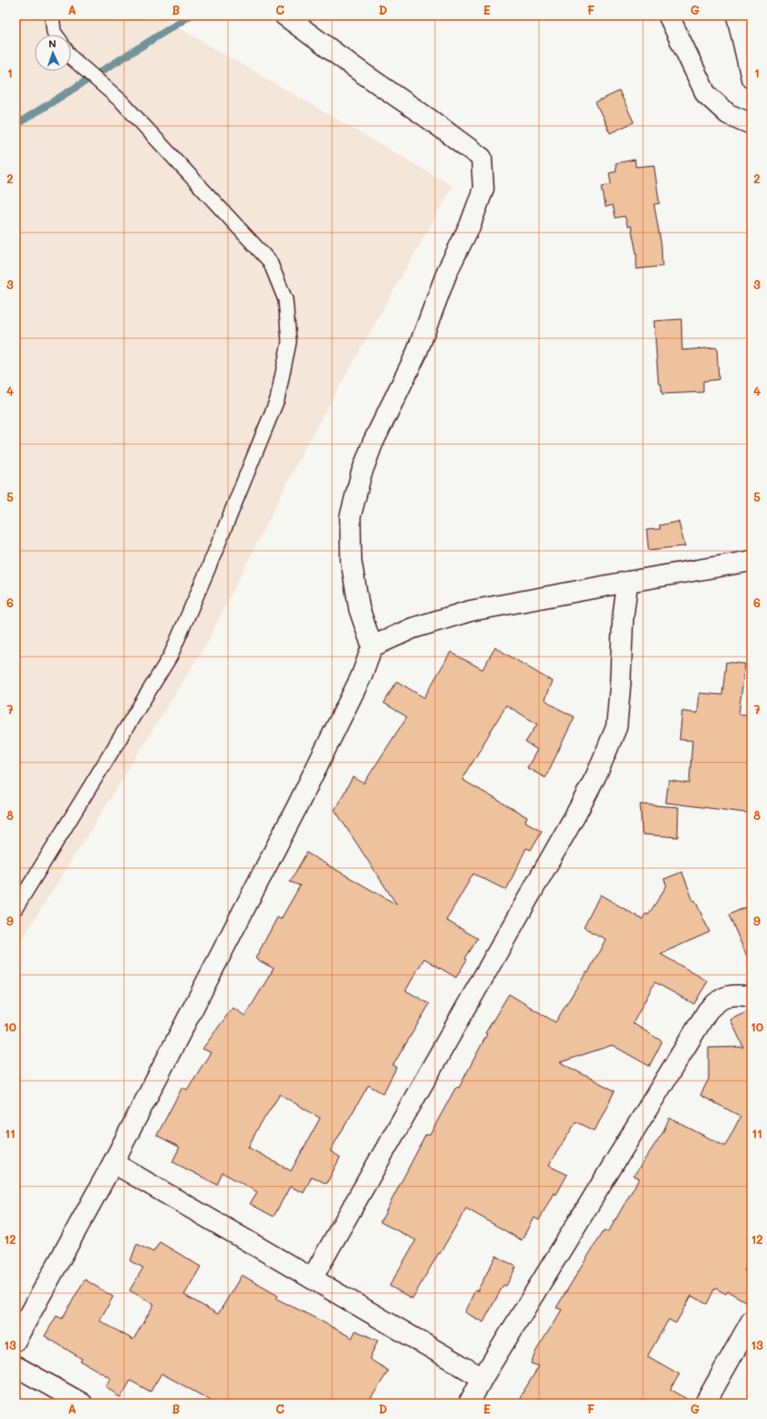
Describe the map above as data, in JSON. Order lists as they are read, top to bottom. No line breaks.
{"north":"top","grid":{"columns":["A","B","C","D","E","F","G"],"rows":["1","2","3","4","5","6","7","8","9","10","11","12","13"]}}
